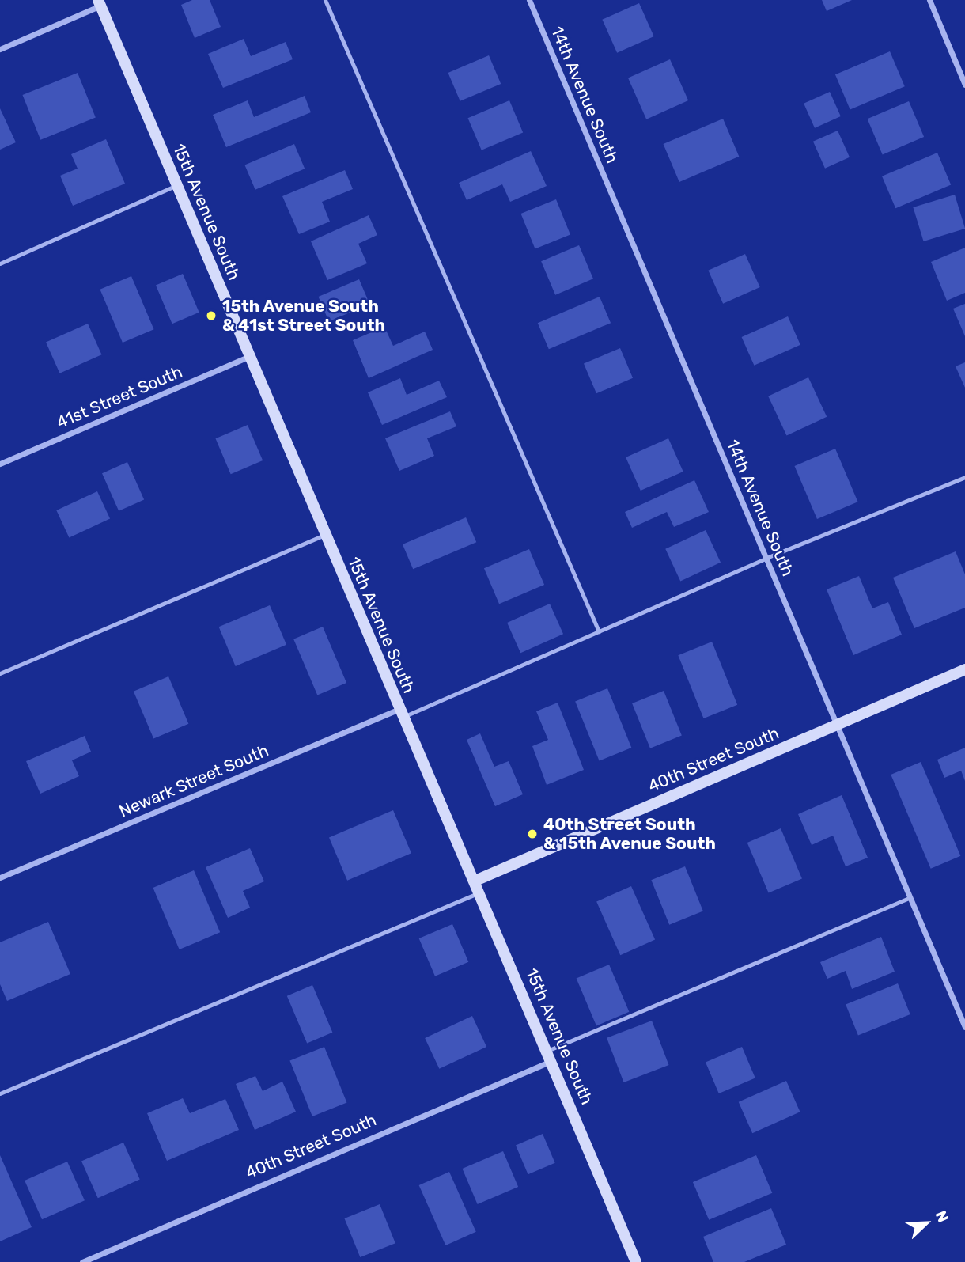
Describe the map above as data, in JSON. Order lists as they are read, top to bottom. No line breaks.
{"streets":{"street":["14th Avenue South","15th Avenue South","41st Street South","40th Street South","Newark Street South"]},"crossings":[["14th Avenue South","40th Street South"],["15th Avenue South","41st Street South"],["15th Avenue South","40th Street South"],["15th Avenue South","Newark Street South"]],"places":["15th Avenue South & 41st Street South","40th Street South & 15th Avenue South"],"north":"top right"}
